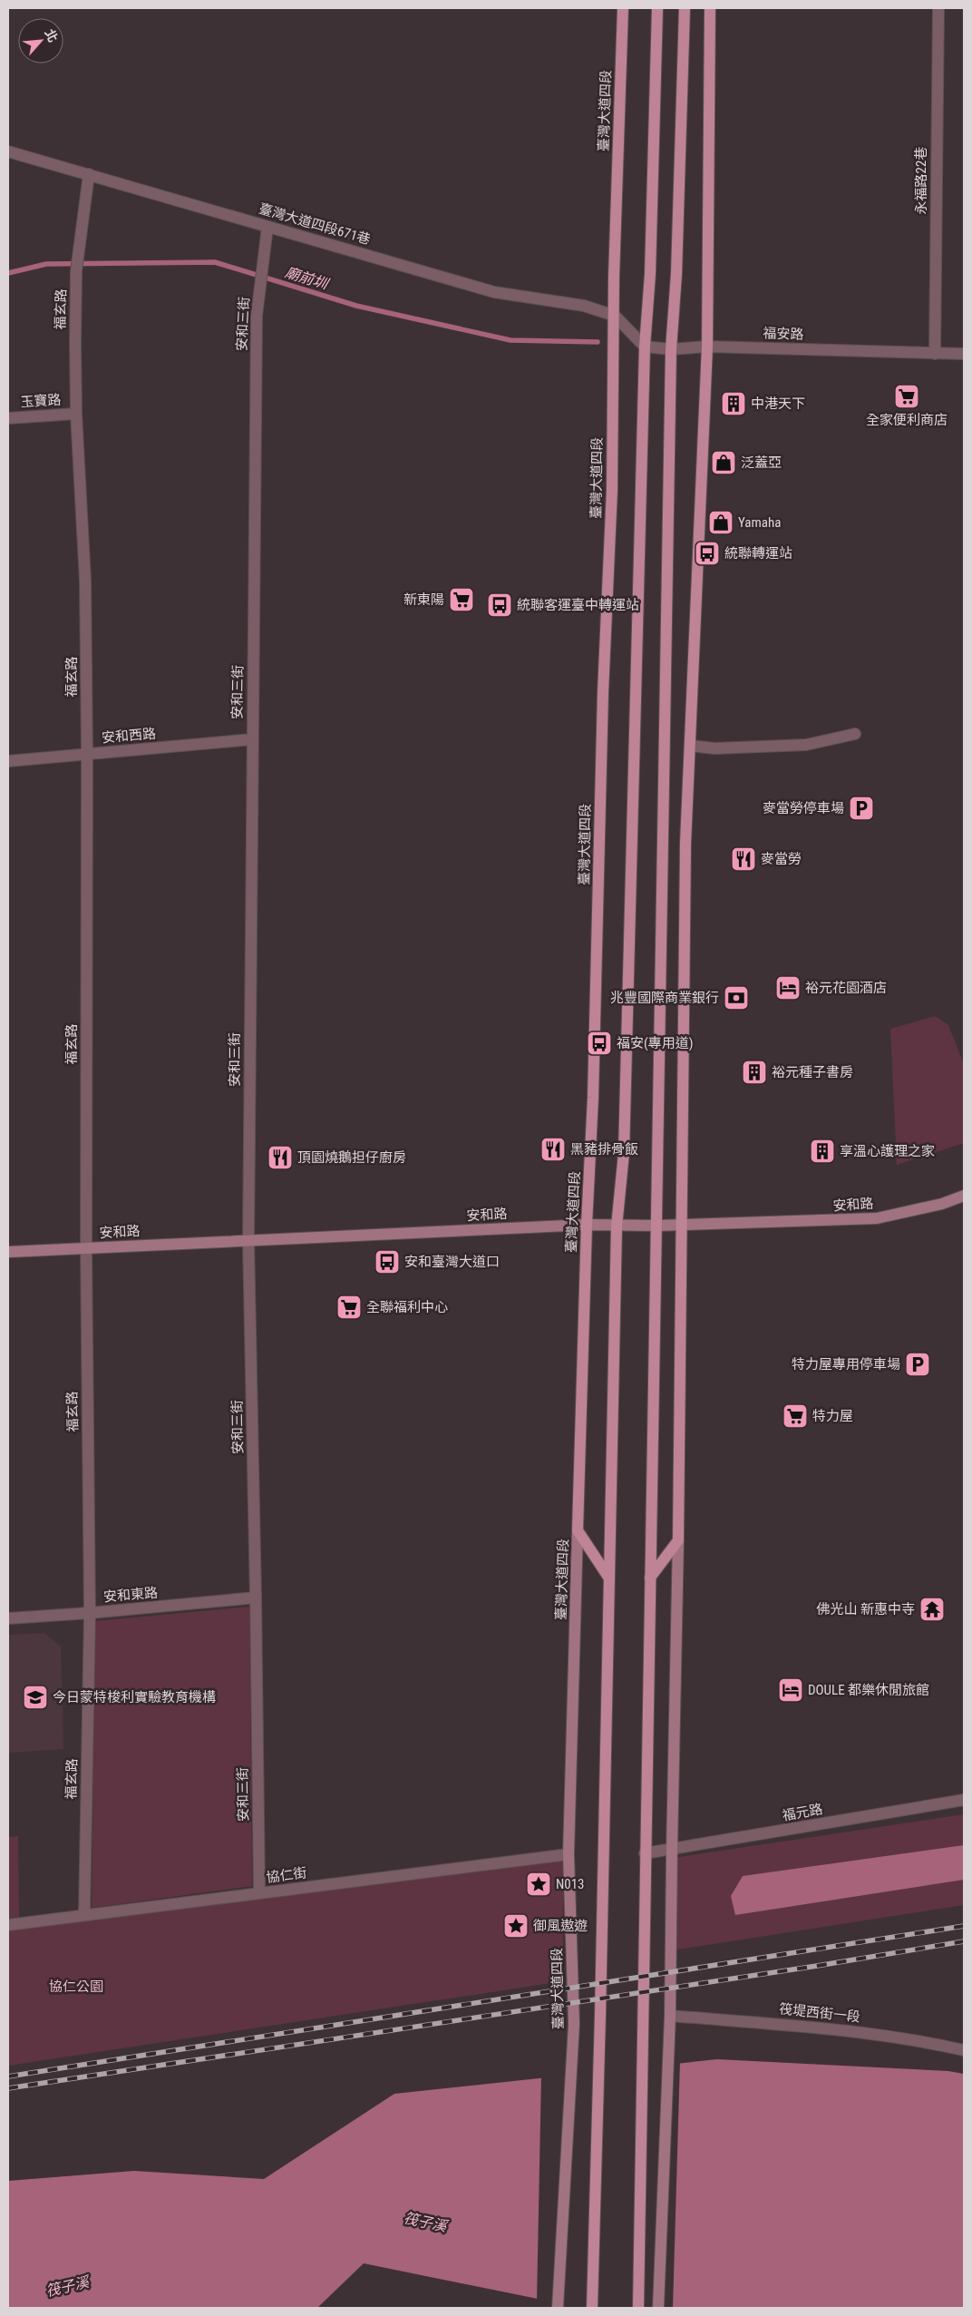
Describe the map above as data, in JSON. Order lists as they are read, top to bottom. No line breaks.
{"streets":{"main road":["臺灣大道四段"],"street":["永福路22巷","臺灣大道四段671巷","福玄路","安和三街","福安路","玉寶路","安和西路","安和路","安和東路","福元路","協仁街","筏堤西街一段"]},"crossings":[["臺灣大道四段","臺灣大道四段671巷"],["臺灣大道四段","安和路"],["臺灣大道四段","協仁街"],["永福路22巷","福安路"],["臺灣大道四段671巷","福玄路"],["臺灣大道四段671巷","安和三街"],["福玄路","玉寶路"],["福玄路","安和西路"],["福玄路","安和路"],["福玄路","安和東路"],["福玄路","協仁街"],["安和三街","安和西路"],["安和三街","安和路"],["安和三街","安和東路"],["安和三街","協仁街"]],"water":["廟前圳","筏子溪"],"parks":["協仁公園"],"places":{"supermarket":["全家便利商店","新東陽","全聯福利中心","特力屋"],"building":["中港天下","裕元種子書房","享溫心護理之家"],"shop":["泛蓋亞","Yamaha"],"bus stop":["統聯轉運站","統聯客運臺中轉運站","福安(專用道)","安和臺灣大道口"],"parking":["麥當勞停車場","特力屋專用停車場"],"restaurant":["麥當勞","黑豬排骨飯","頂園燒鵝担仔廚房"],"hotel":["裕元花園酒店","DOULE 都樂休閒旅館"],"bank":["兆豐國際商業銀行"],"temple":["佛光山 新惠中寺"],"school or university":["今日蒙特梭利實驗教育機構"],"place":["N013","御風遨遊"]},"north":"top right"}
